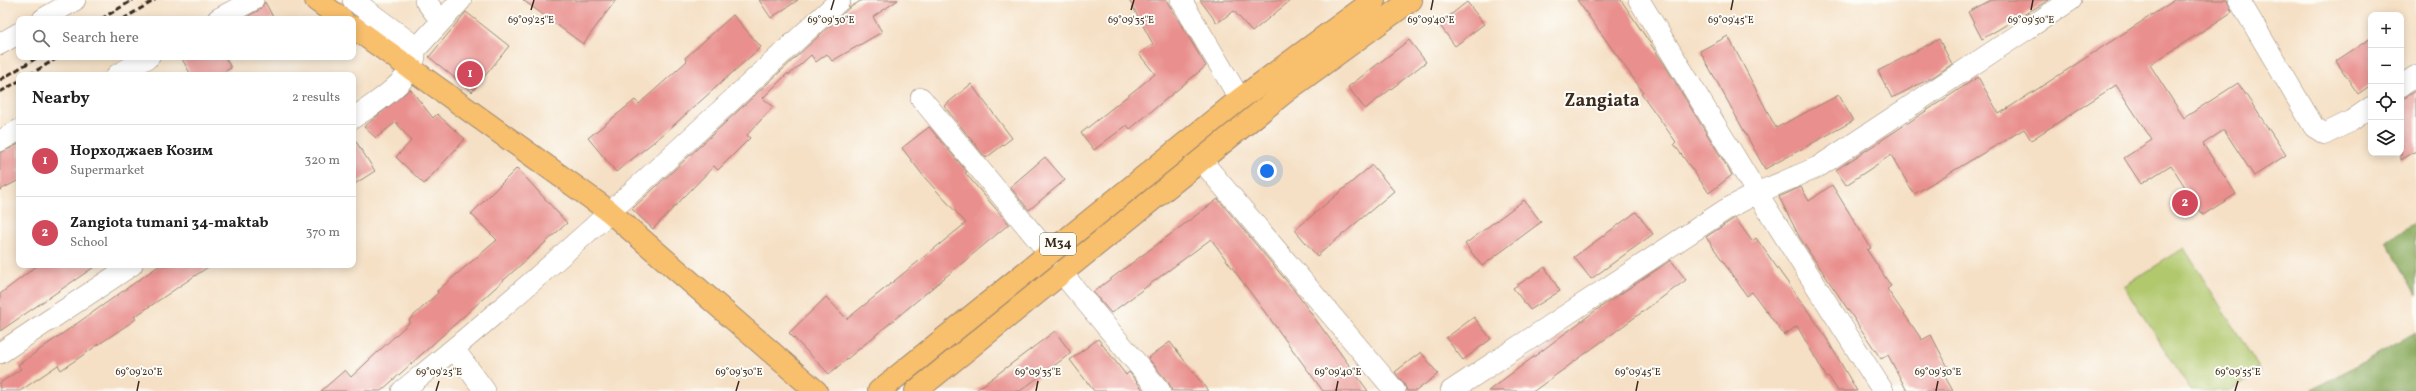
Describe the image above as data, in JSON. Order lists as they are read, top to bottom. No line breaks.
{"streets":{"main road":["M34"]},"districts":["Zangiata"],"page":{"map_buttons":["+","−"],"search":"Search here","pins":["1","2"],"heading":["Nearby","2 results"],"list":[{"mark":"1","name":"Норходжаев Козим","note":"Supermarket","value":"320 m"},{"mark":"2","name":"Zangiota tumani 34-maktab","note":"School","value":"370 m"}]},"coordinates":["69°09'25\"E","69°09'30\"E","69°09'35\"E","69°09'40\"E","69°09'45\"E","69°09'50\"E","69°09'20\"E","69°09'55\"E"]}
